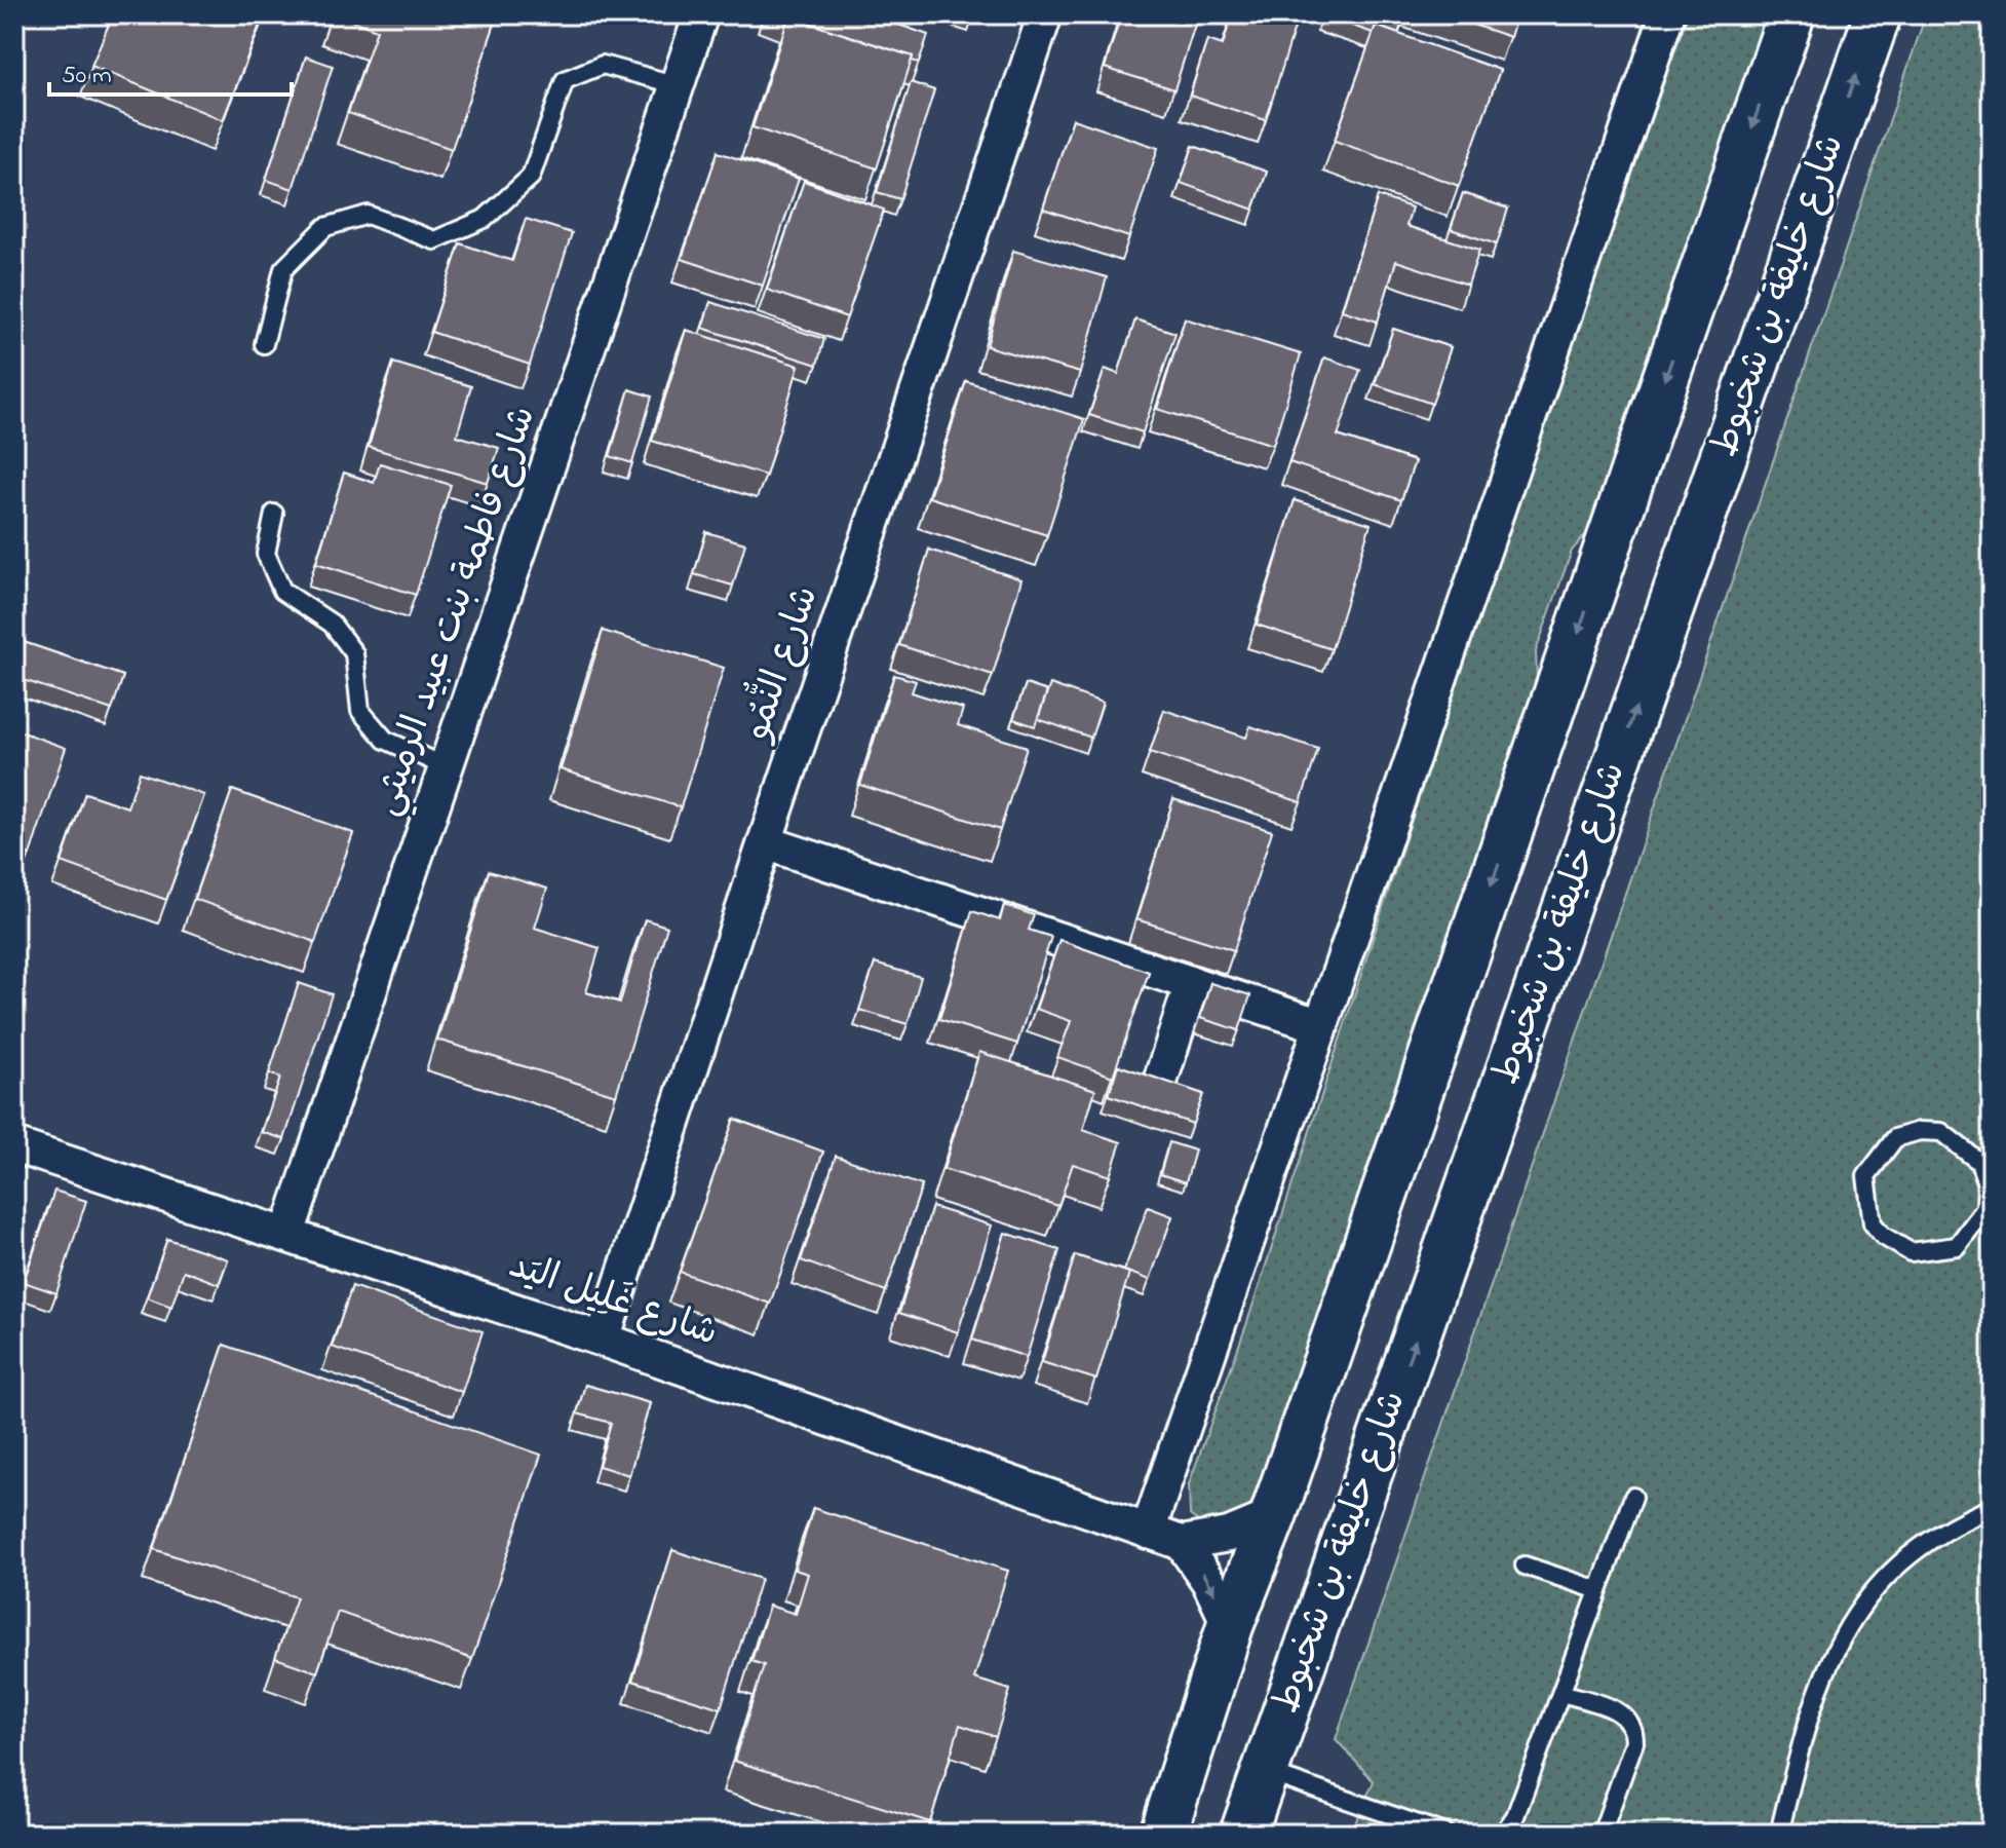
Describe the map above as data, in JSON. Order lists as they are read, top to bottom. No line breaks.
{"streets":{"main road":["شارع خليفة بن شخبوط"],"street":["شارع فاطمة بنت عبيد الرميثي","شارع النُّمُو","شارع غَلِيل اليَد"]},"crossings":[["شارع خليفة بن شخبوط","شارع غَلِيل اليَد"],["شارع فاطمة بنت عبيد الرميثي","شارع غَلِيل اليَد"],["شارع النُّمُو","شارع غَلِيل اليَد"]],"scale_bar":"50 m"}
